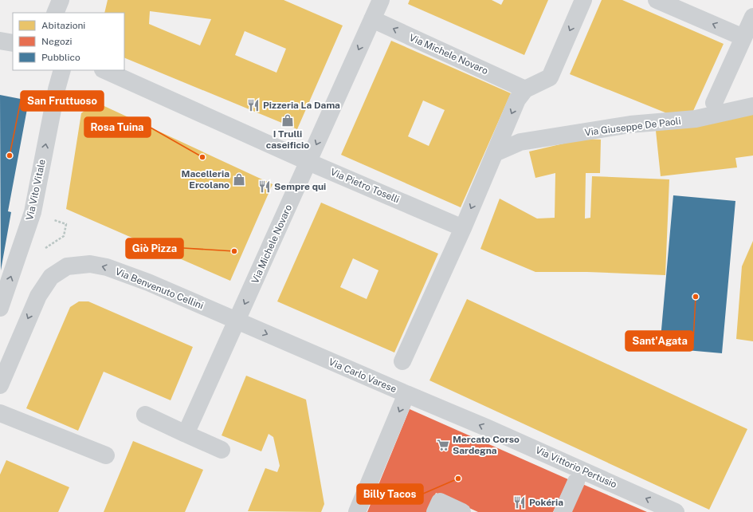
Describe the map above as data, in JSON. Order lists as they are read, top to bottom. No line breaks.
{"streets":{"street":["Via Michele Novaro","Via Giuseppe De Paoli","Via Pietro Toselli","Via Vito Vitale","Via Benvenuto Cellini","Via Carlo Varese","Via Vittorio Pertusio"]},"crossings":[["Via Michele Novaro","Via Pietro Toselli"],["Via Michele Novaro","Via Benvenuto Cellini"],["Via Michele Novaro","Via Carlo Varese"],["Via Benvenuto Cellini","Via Carlo Varese"],["Via Carlo Varese","Via Vittorio Pertusio"]],"one_way":["Via Vito Vitale","Via Vittorio Pertusio"],"places":{"restaurant":["Pizzeria La Dama","Sempre qui","Pokéria"],"shop":["I Trulli caseificio","Macelleria Ercolano"],"other":["San Fruttuoso","Rosa Tuina","Giò Pizza","Sant'Agata","Billy Tacos"],"supermarket":["Mercato Corso Sardegna"]},"legend":["Abitazioni","Negozi","Pubblico"]}
